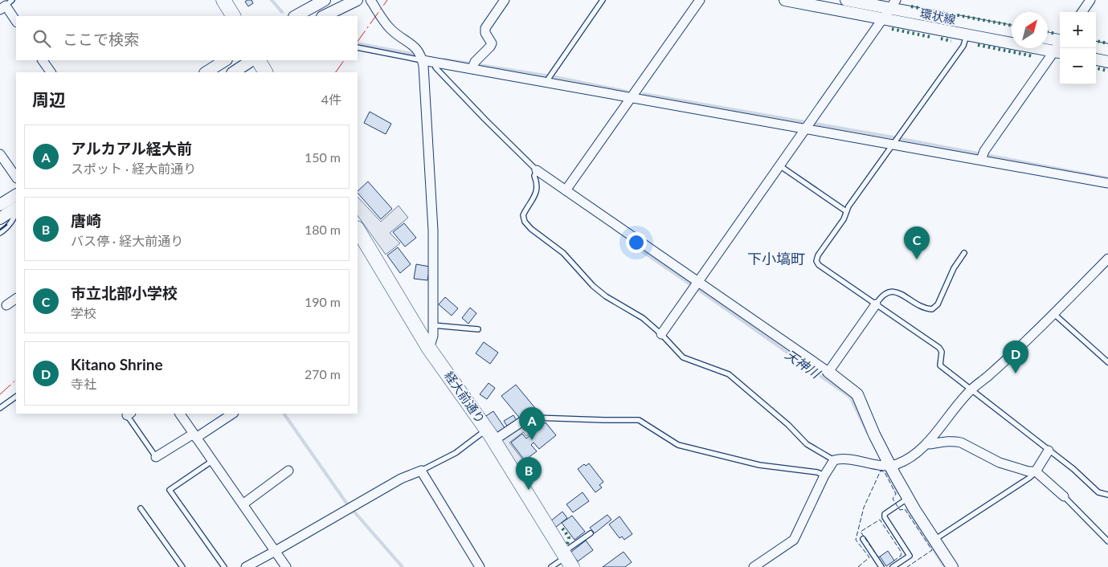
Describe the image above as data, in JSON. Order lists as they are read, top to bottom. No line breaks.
{"streets":{"main road":["経大前通り"],"street":["環状線"]},"districts":["下小塙町"],"water":["天神川"],"north":"top right","page":{"map_buttons":["+","−"],"search":"ここで検索","heading":["周辺","4件"],"list":[{"mark":"A","name":"アルカアル経大前","note":"スポット · 経大前通り","value":"150 m"},{"mark":"B","name":"唐崎","note":"バス停 · 経大前通り","value":"180 m"},{"mark":"C","name":"市立北部小学校","note":"学校","value":"190 m"},{"mark":"D","name":"Kitano Shrine","note":"寺社","value":"270 m"}],"pins":["C","D","A","B"]}}
